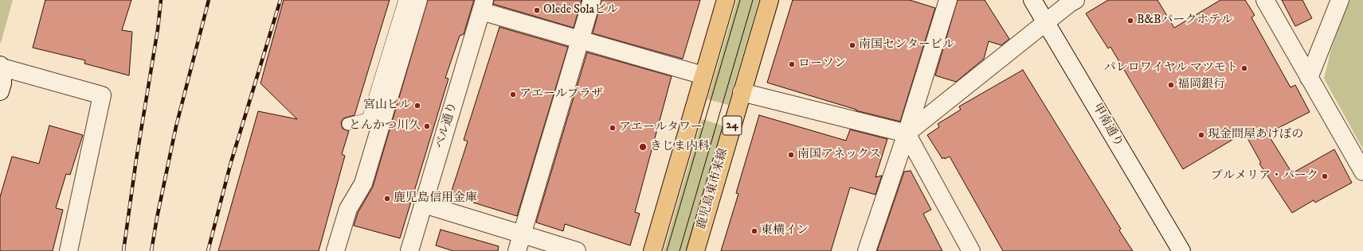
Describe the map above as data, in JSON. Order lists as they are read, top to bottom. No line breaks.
{"streets":{"main road":["24","鹿児島東市来線"],"street":["ベル通り","甲南通り"]},"places":["Olede Solaビル","B&Bパークホテル","南国センタービル","ローソン","パレロワイヤル マツモト","福岡銀行","アエールプラザ","宮山ビル","とんかつ川久","アエールタワー","現金問屋あけぼの","きじま内科","南国アネックス","プルメリア・パーク","鹿児島信用金庫","東横イン"]}
